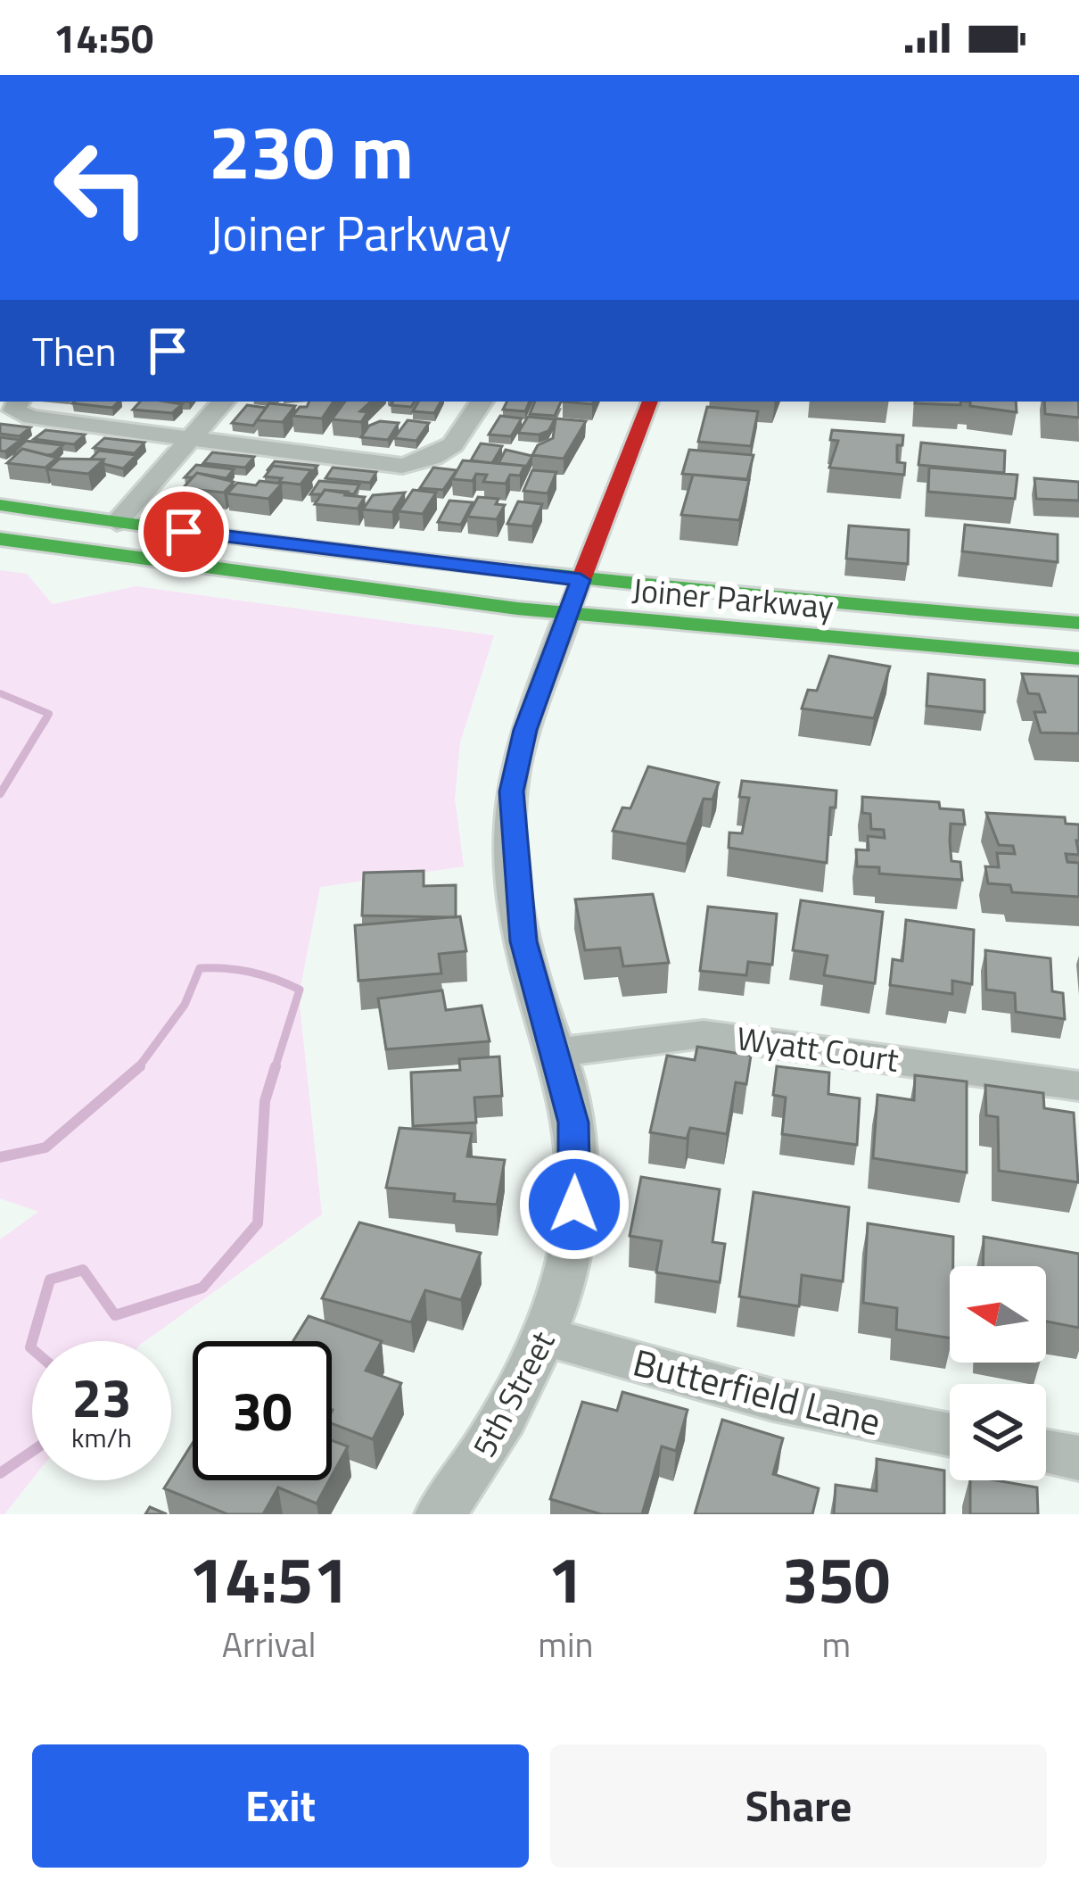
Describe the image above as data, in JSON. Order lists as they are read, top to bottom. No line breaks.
{"streets":{"main road":["Joiner Parkway","5th Street"],"street":["Wyatt Court","Butterfield Lane"]},"crossings":[["Joiner Parkway","5th Street"],["Wyatt Court","5th Street"],["Butterfield Lane","5th Street"]],"north":"left","page":{"status":"14:50","turn":["230 m","Joiner Parkway"],"then":"Then","speed":"23 km/h","limit":"30","eta":["14:51","Arrival","1","min","350","m"],"buttons":["Exit","Share"]}}
